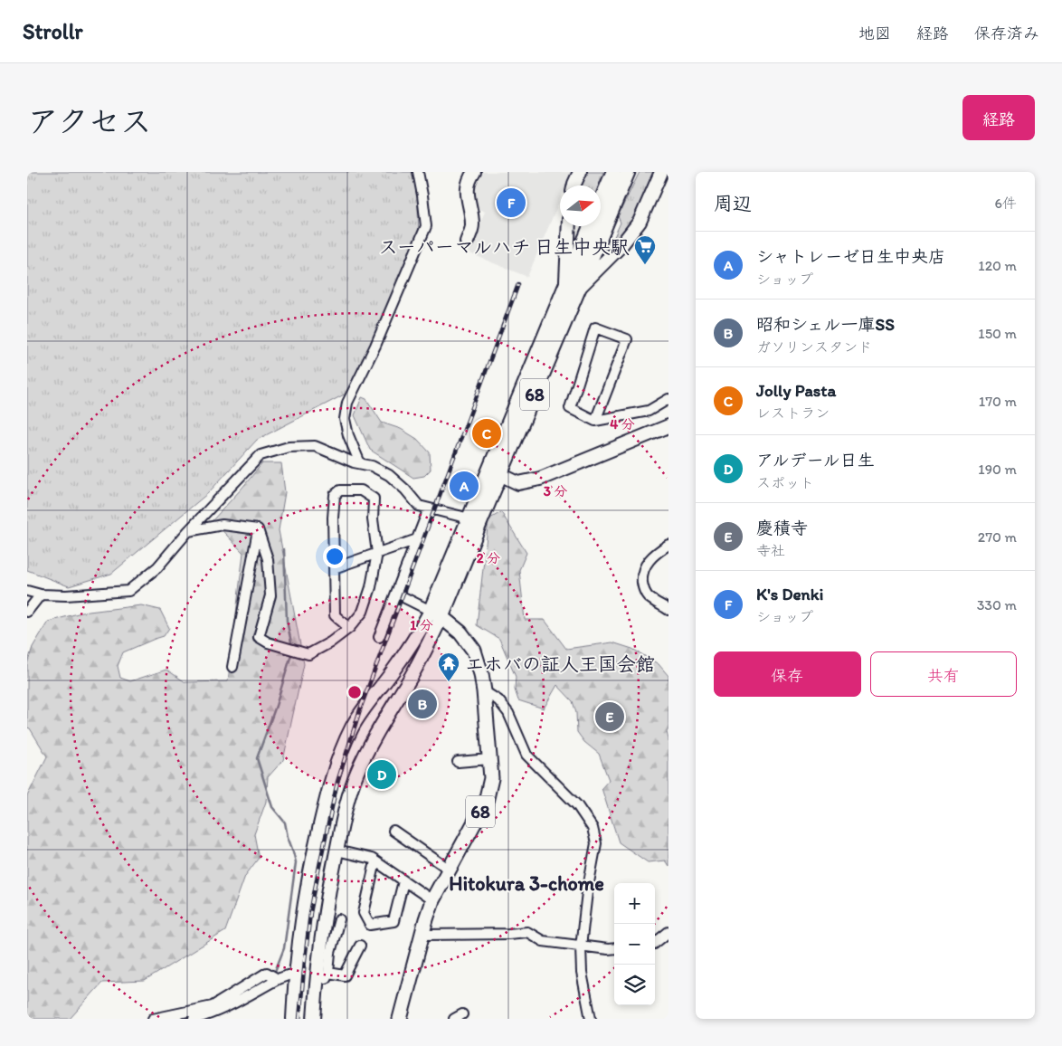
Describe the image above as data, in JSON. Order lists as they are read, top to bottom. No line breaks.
{"streets":{"main road":["68"]},"districts":["Hitokura 3-chome"],"places":{"supermarket":["スーパーマルハチ 日生中央駅"],"temple":["エホバの証人王国会館"]},"north":"right","page":{"header":"Strollr","nav":["地図","経路","保存済み"],"title":"アクセス","buttons":["経路",["保存","共有"]],"heading":["周辺","6件"],"pins":["F","C","A","B","E","D"],"list":[{"mark":"A","name":"シャトレーゼ日生中央店","note":"ショップ","value":"120 m"},{"mark":"B","name":"昭和シェル一庫SS","note":"ガソリンスタンド","value":"150 m"},{"mark":"C","name":"Jolly Pasta","note":"レストラン","value":"170 m"},{"mark":"D","name":"アルデール日生","note":"スポット","value":"190 m"},{"mark":"E","name":"慶積寺","note":"寺社","value":"270 m"},{"mark":"F","name":"K's Denki","note":"ショップ","value":"330 m"}],"map_buttons":["+","−"]},"rings":["4 分","3 分","2 分","1 分"]}
